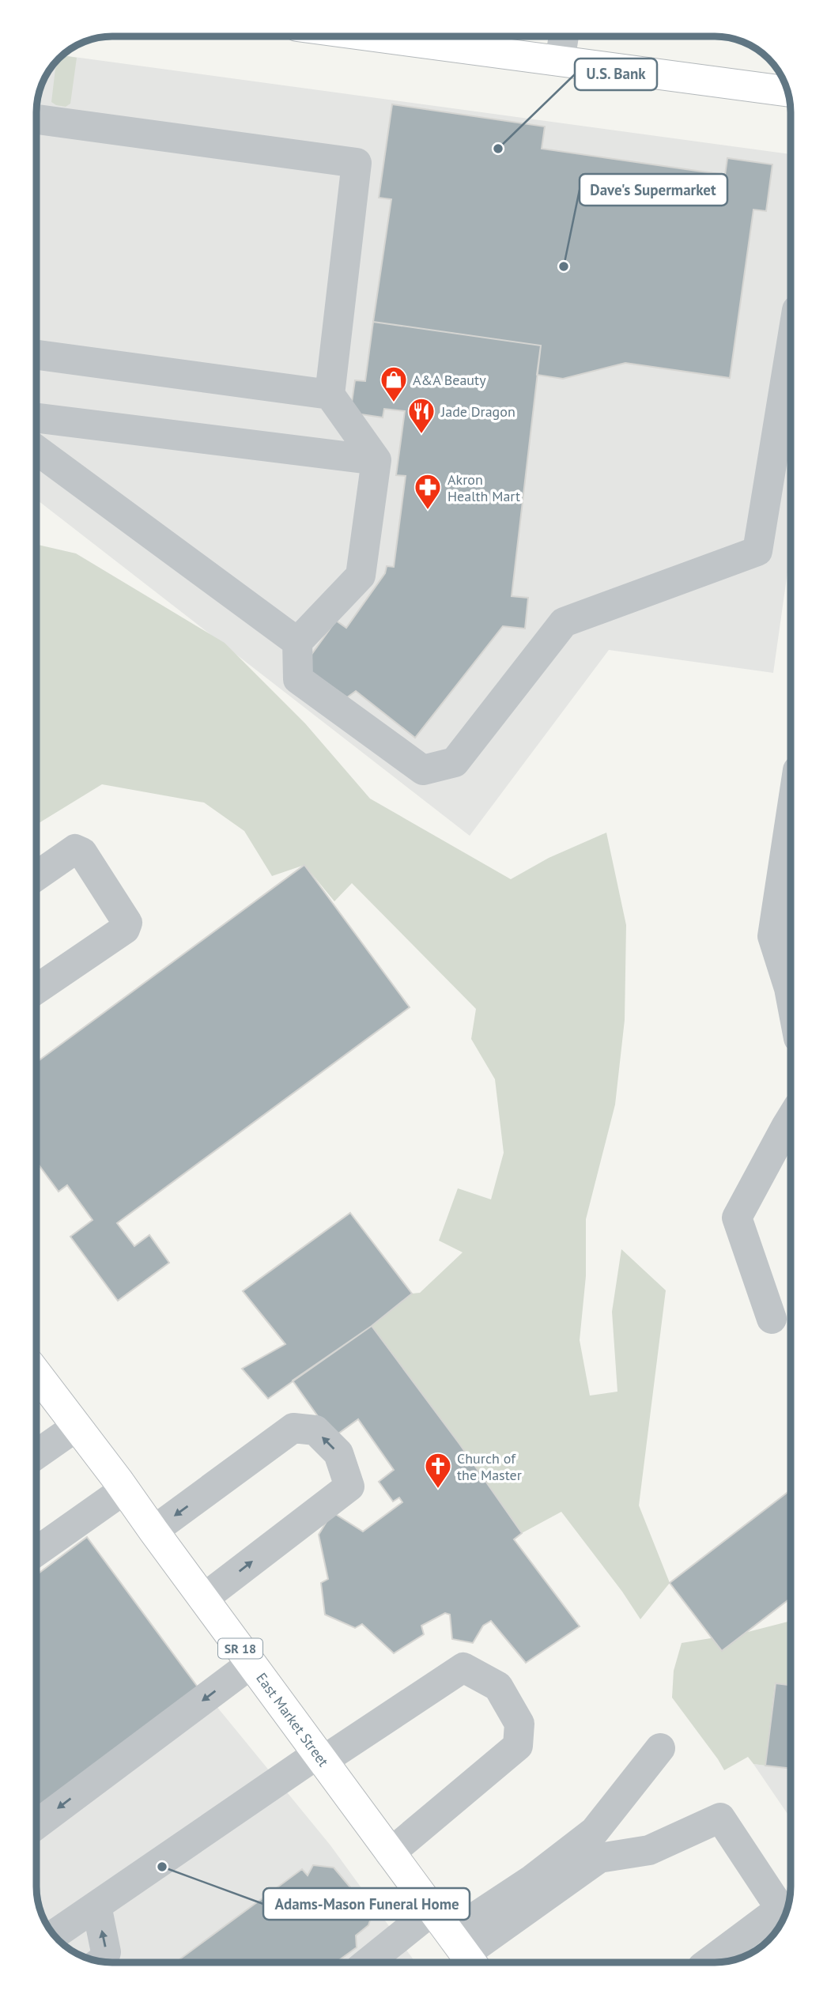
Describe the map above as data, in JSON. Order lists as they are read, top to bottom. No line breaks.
{"streets":{"main road":["SR 18","East Market Street"]},"places":{"other":["U.S. Bank","Dave's Supermarket","Adams-Mason Funeral Home"],"shop":["A&A Beauty"],"restaurant":["Jade Dragon"],"pharmacy":["Akron Health Mart"],"church":["Church of the Master"]}}
